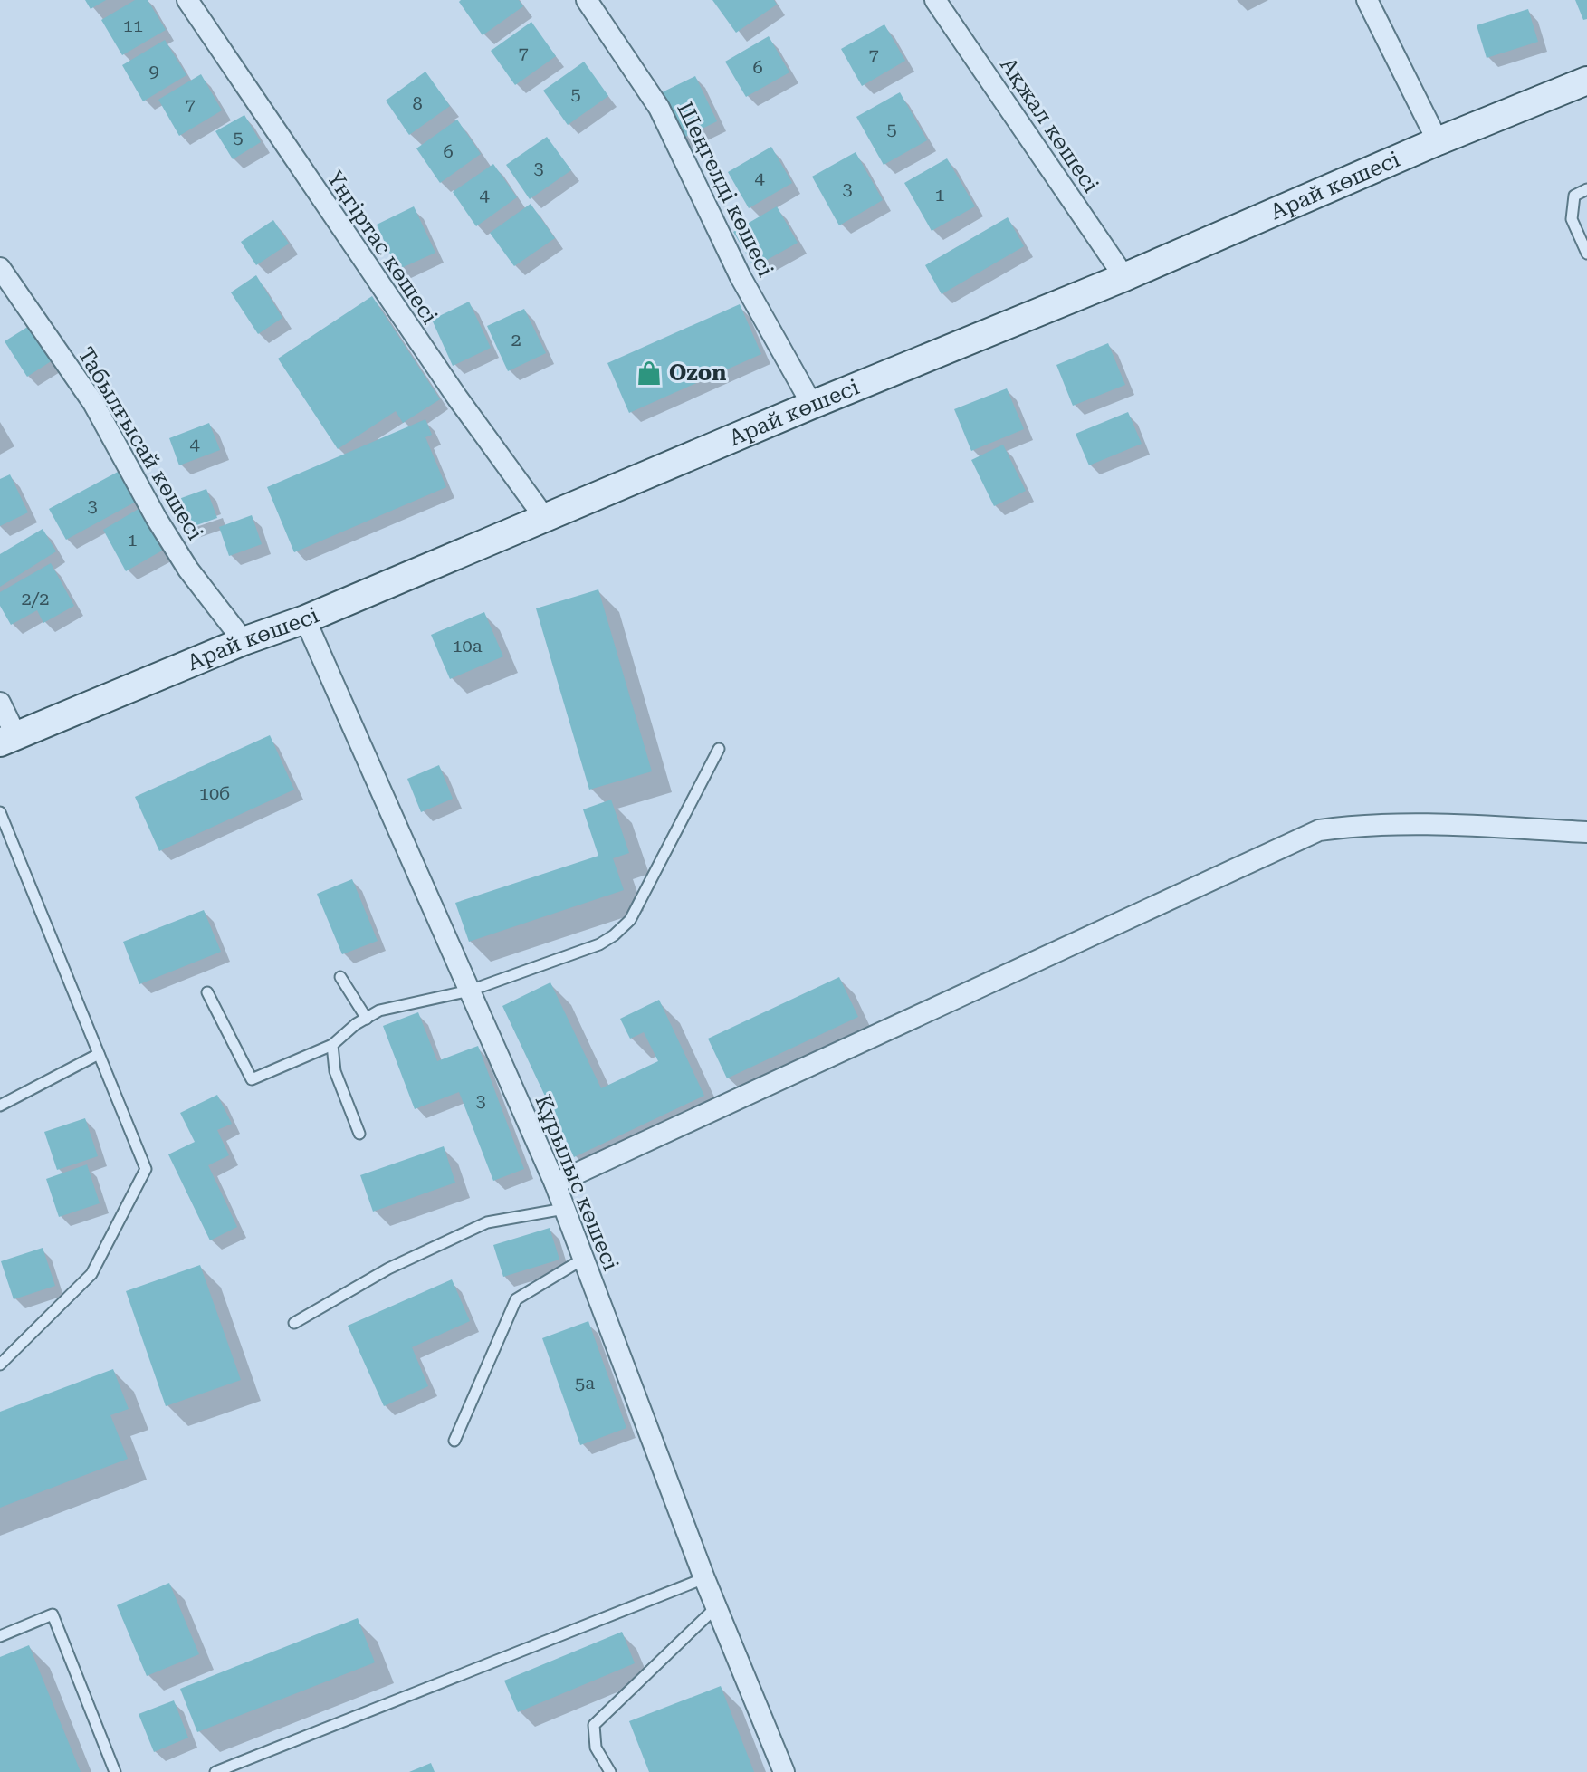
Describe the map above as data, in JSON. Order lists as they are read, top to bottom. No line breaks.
{"streets":{"main road":["Арай көшесі"],"street":["Ақжал көшесі","Шеңгелді көшесі","Үңгіртас көшесі","Табылғысай көшесі","Құрылыс көшесі"]},"crossings":[["Ақжал көшесі","Арай көшесі"],["Арай көшесі","Шеңгелді көшесі"],["Арай көшесі","Үңгіртас көшесі"],["Арай көшесі","Табылғысай көшесі"],["Арай көшесі","Құрылыс көшесі"]],"places":{"shop":["Ozon"]},"house_numbers":["11","7","7","6","9","5","8","7","5","5","6","3","4","3","4","1","2","4","3","1","2/2","10а","10б","3","5а"]}
